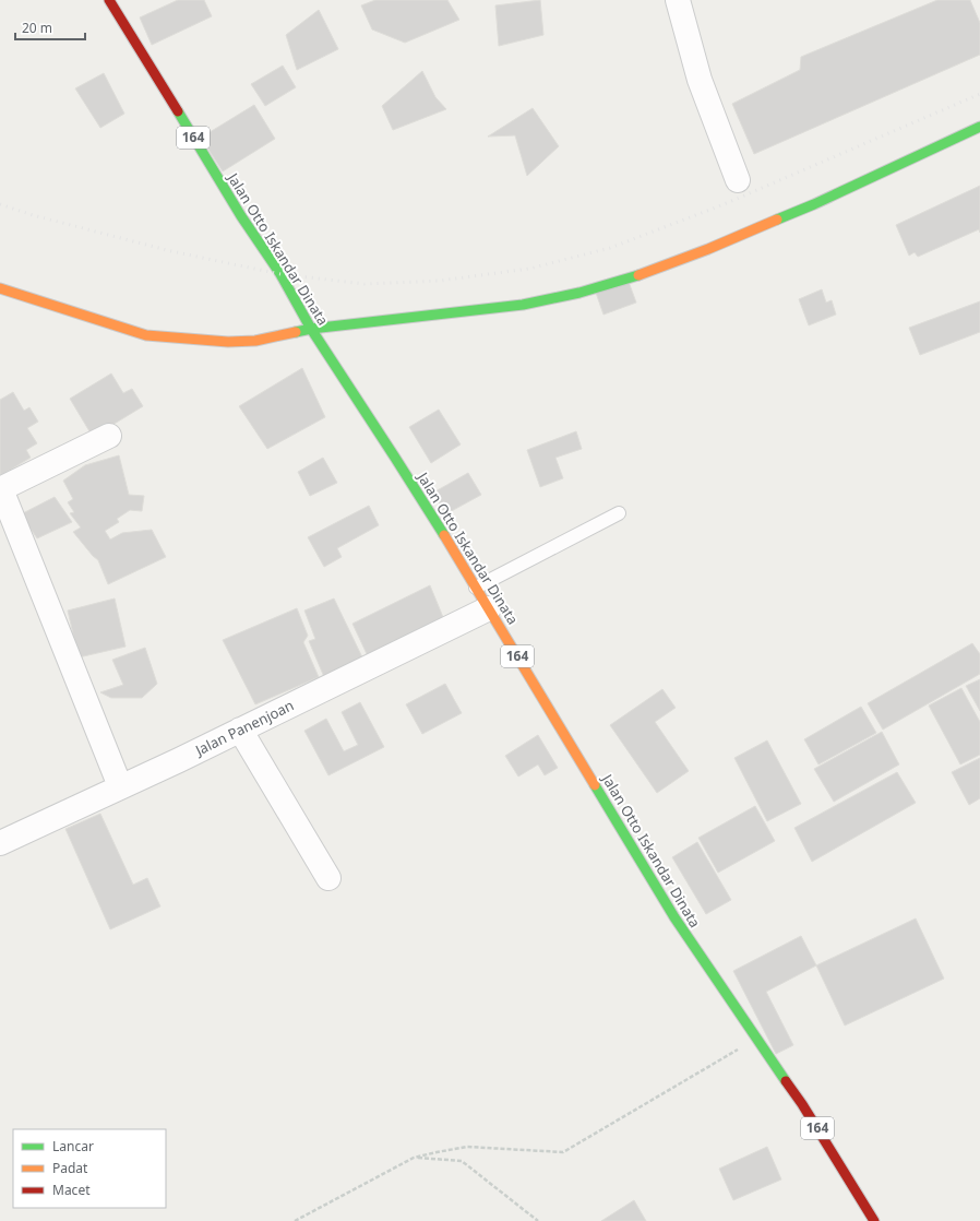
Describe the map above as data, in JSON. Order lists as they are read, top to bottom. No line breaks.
{"streets":{"main road":["164","Jalan Otto Iskandar Dinata"],"street":["Jalan Panenjoan"]},"crossings":[["Jalan Otto Iskandar Dinata","Jalan Panenjoan"]],"legend":["Lancar","Padat","Macet"],"scale_bar":"20 m"}
